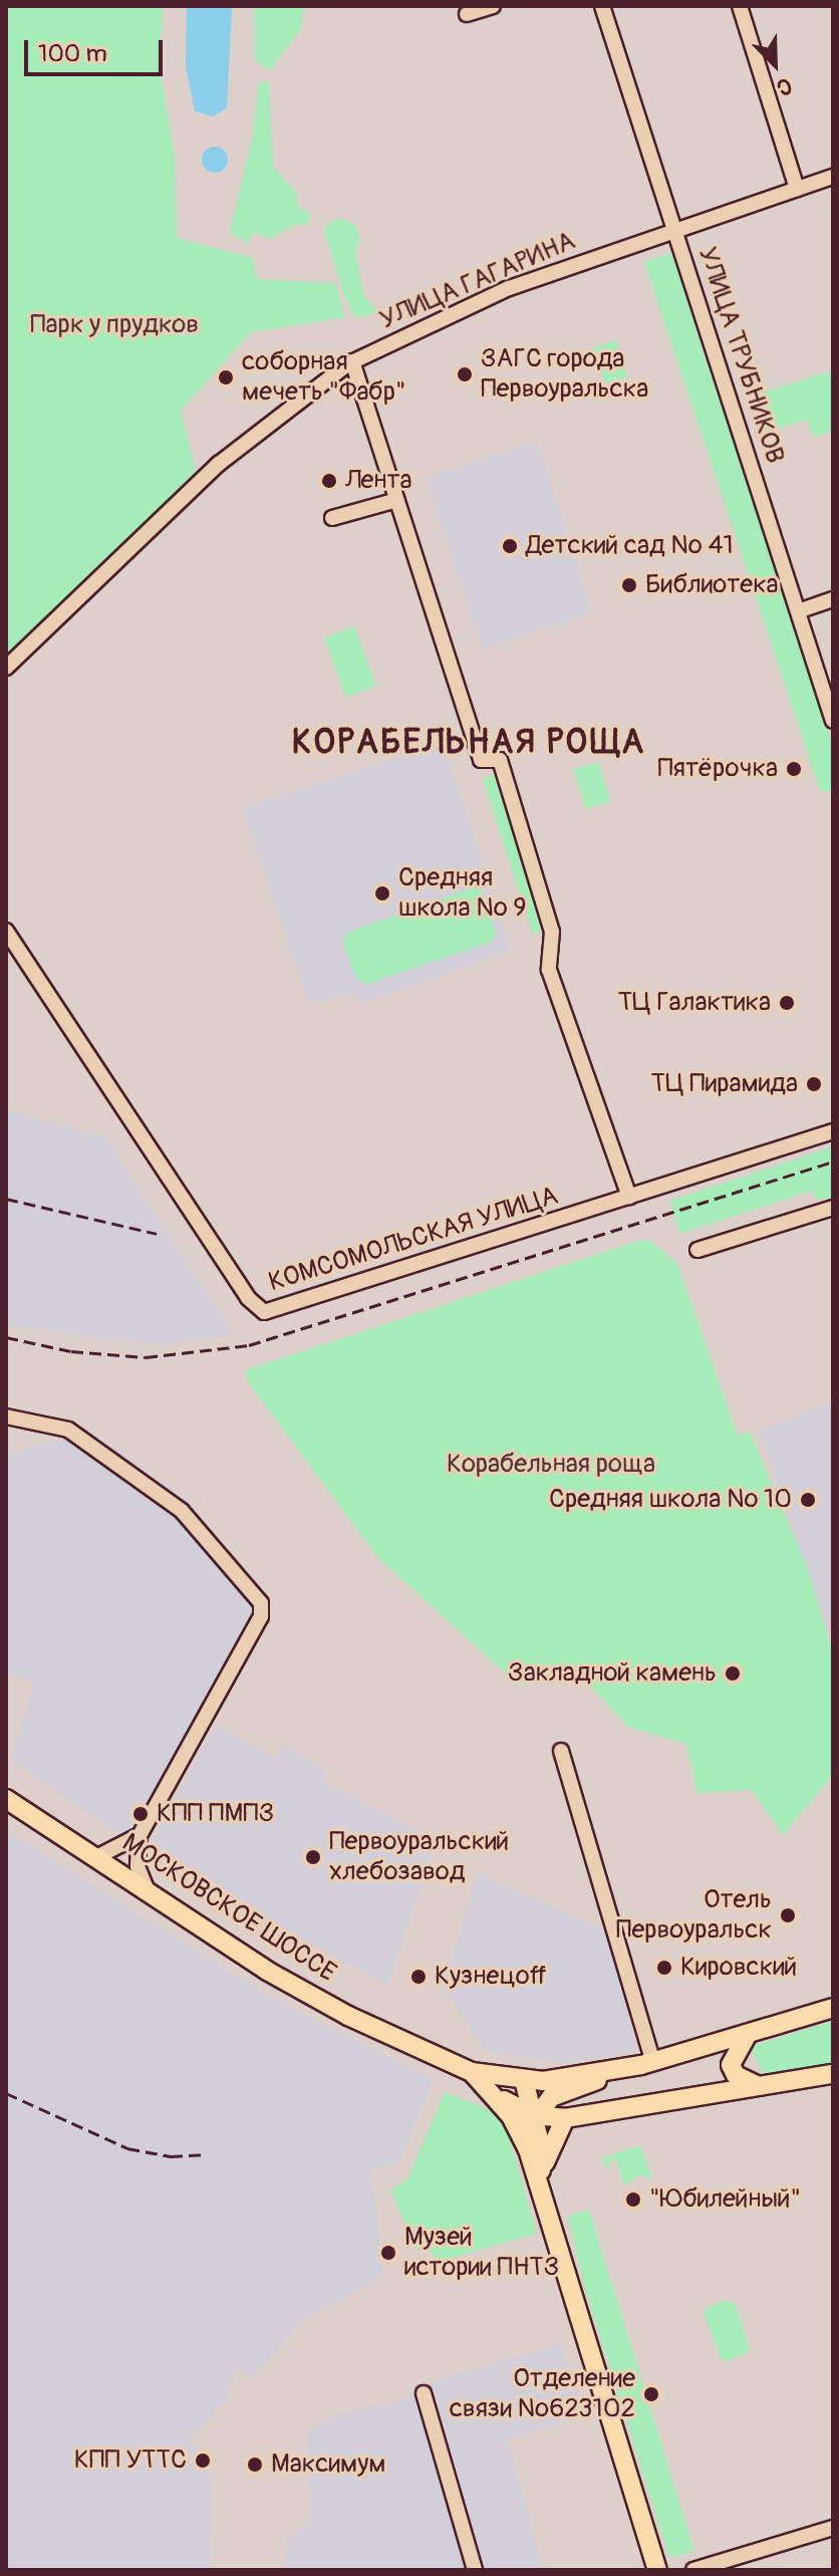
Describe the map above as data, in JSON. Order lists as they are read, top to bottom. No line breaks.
{"streets":{"main road":["МОСКОВСКОЕ ШОССЕ"],"street":["УЛИЦА ГАГАРИНА","УЛИЦА ТРУБНИКОВ","КОМСОМОЛЬСКАЯ УЛИЦА"]},"crossings":[["УЛИЦА ГАГАРИНА","УЛИЦА ТРУБНИКОВ"]],"districts":["КОРАБЕЛЬНАЯ РОЩА"],"parks":["Парк у прудков","Корабельная роща"],"places":["ЗАГС города Первоуральска","соборная мечеть \"Фабр\"","Лента","Детский сад № 41","Библиотека","Пятёрочка","Средняя школа № 9","ТЦ Галактика","ТЦ Пирамида","Средняя школа № 10","Закладной камень","КПП ПМПЗ","Первоуральский хлебозавод","Отель Первоуральск","Кировский","Кузнецoff","\"Юбилейный\"","Музей истории ПНТЗ","Отделение связи №623102","КПП УТТС","Максимум"],"scale_bar":"100 m","north":"bottom right"}
